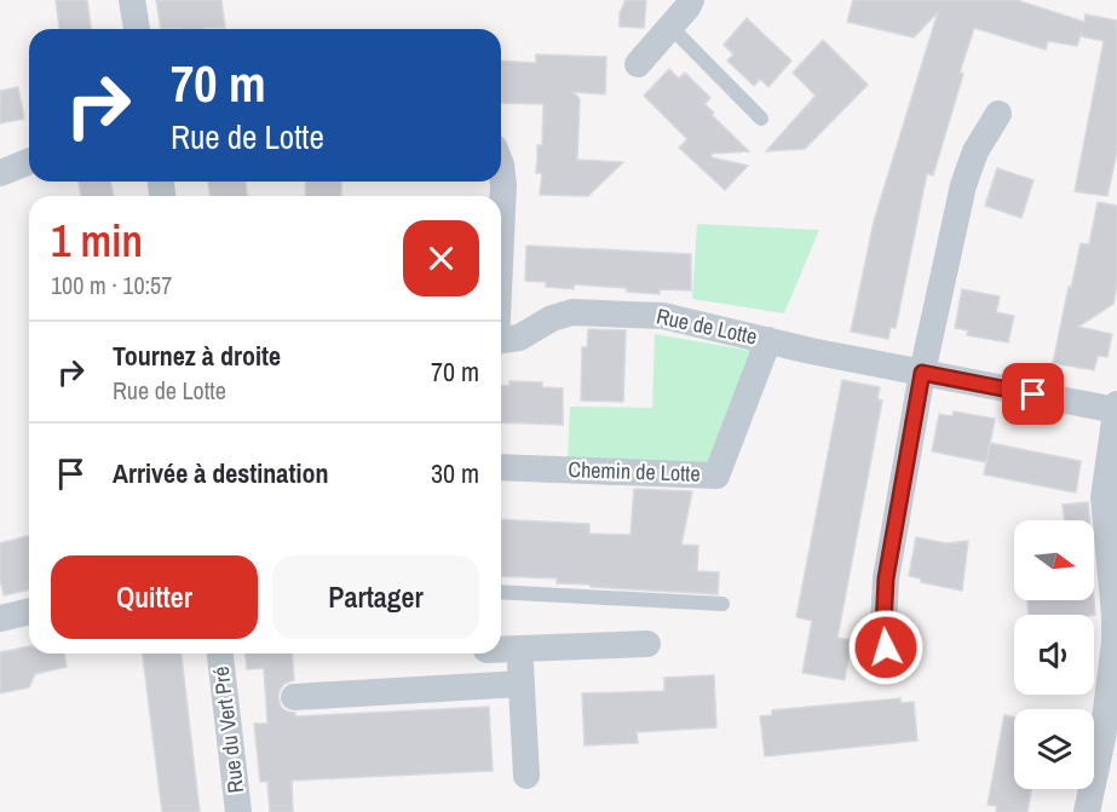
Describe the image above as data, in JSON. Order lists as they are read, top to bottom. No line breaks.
{"streets":{"street":["Rue de Lotte","Chemin de Lotte","Rue du Vert Pré"]},"crossings":[["Rue de Lotte","Chemin de Lotte"]],"north":"right","page":{"turn":["70 m","Rue de Lotte"],"heading":["1 min","100 m · 10:57"],"list":[{"name":"Tournez à droite","note":"Rue de Lotte","value":"70 m"},{"name":"Arrivée à destination","value":"30 m"}],"buttons":["Quitter","Partager"]}}
